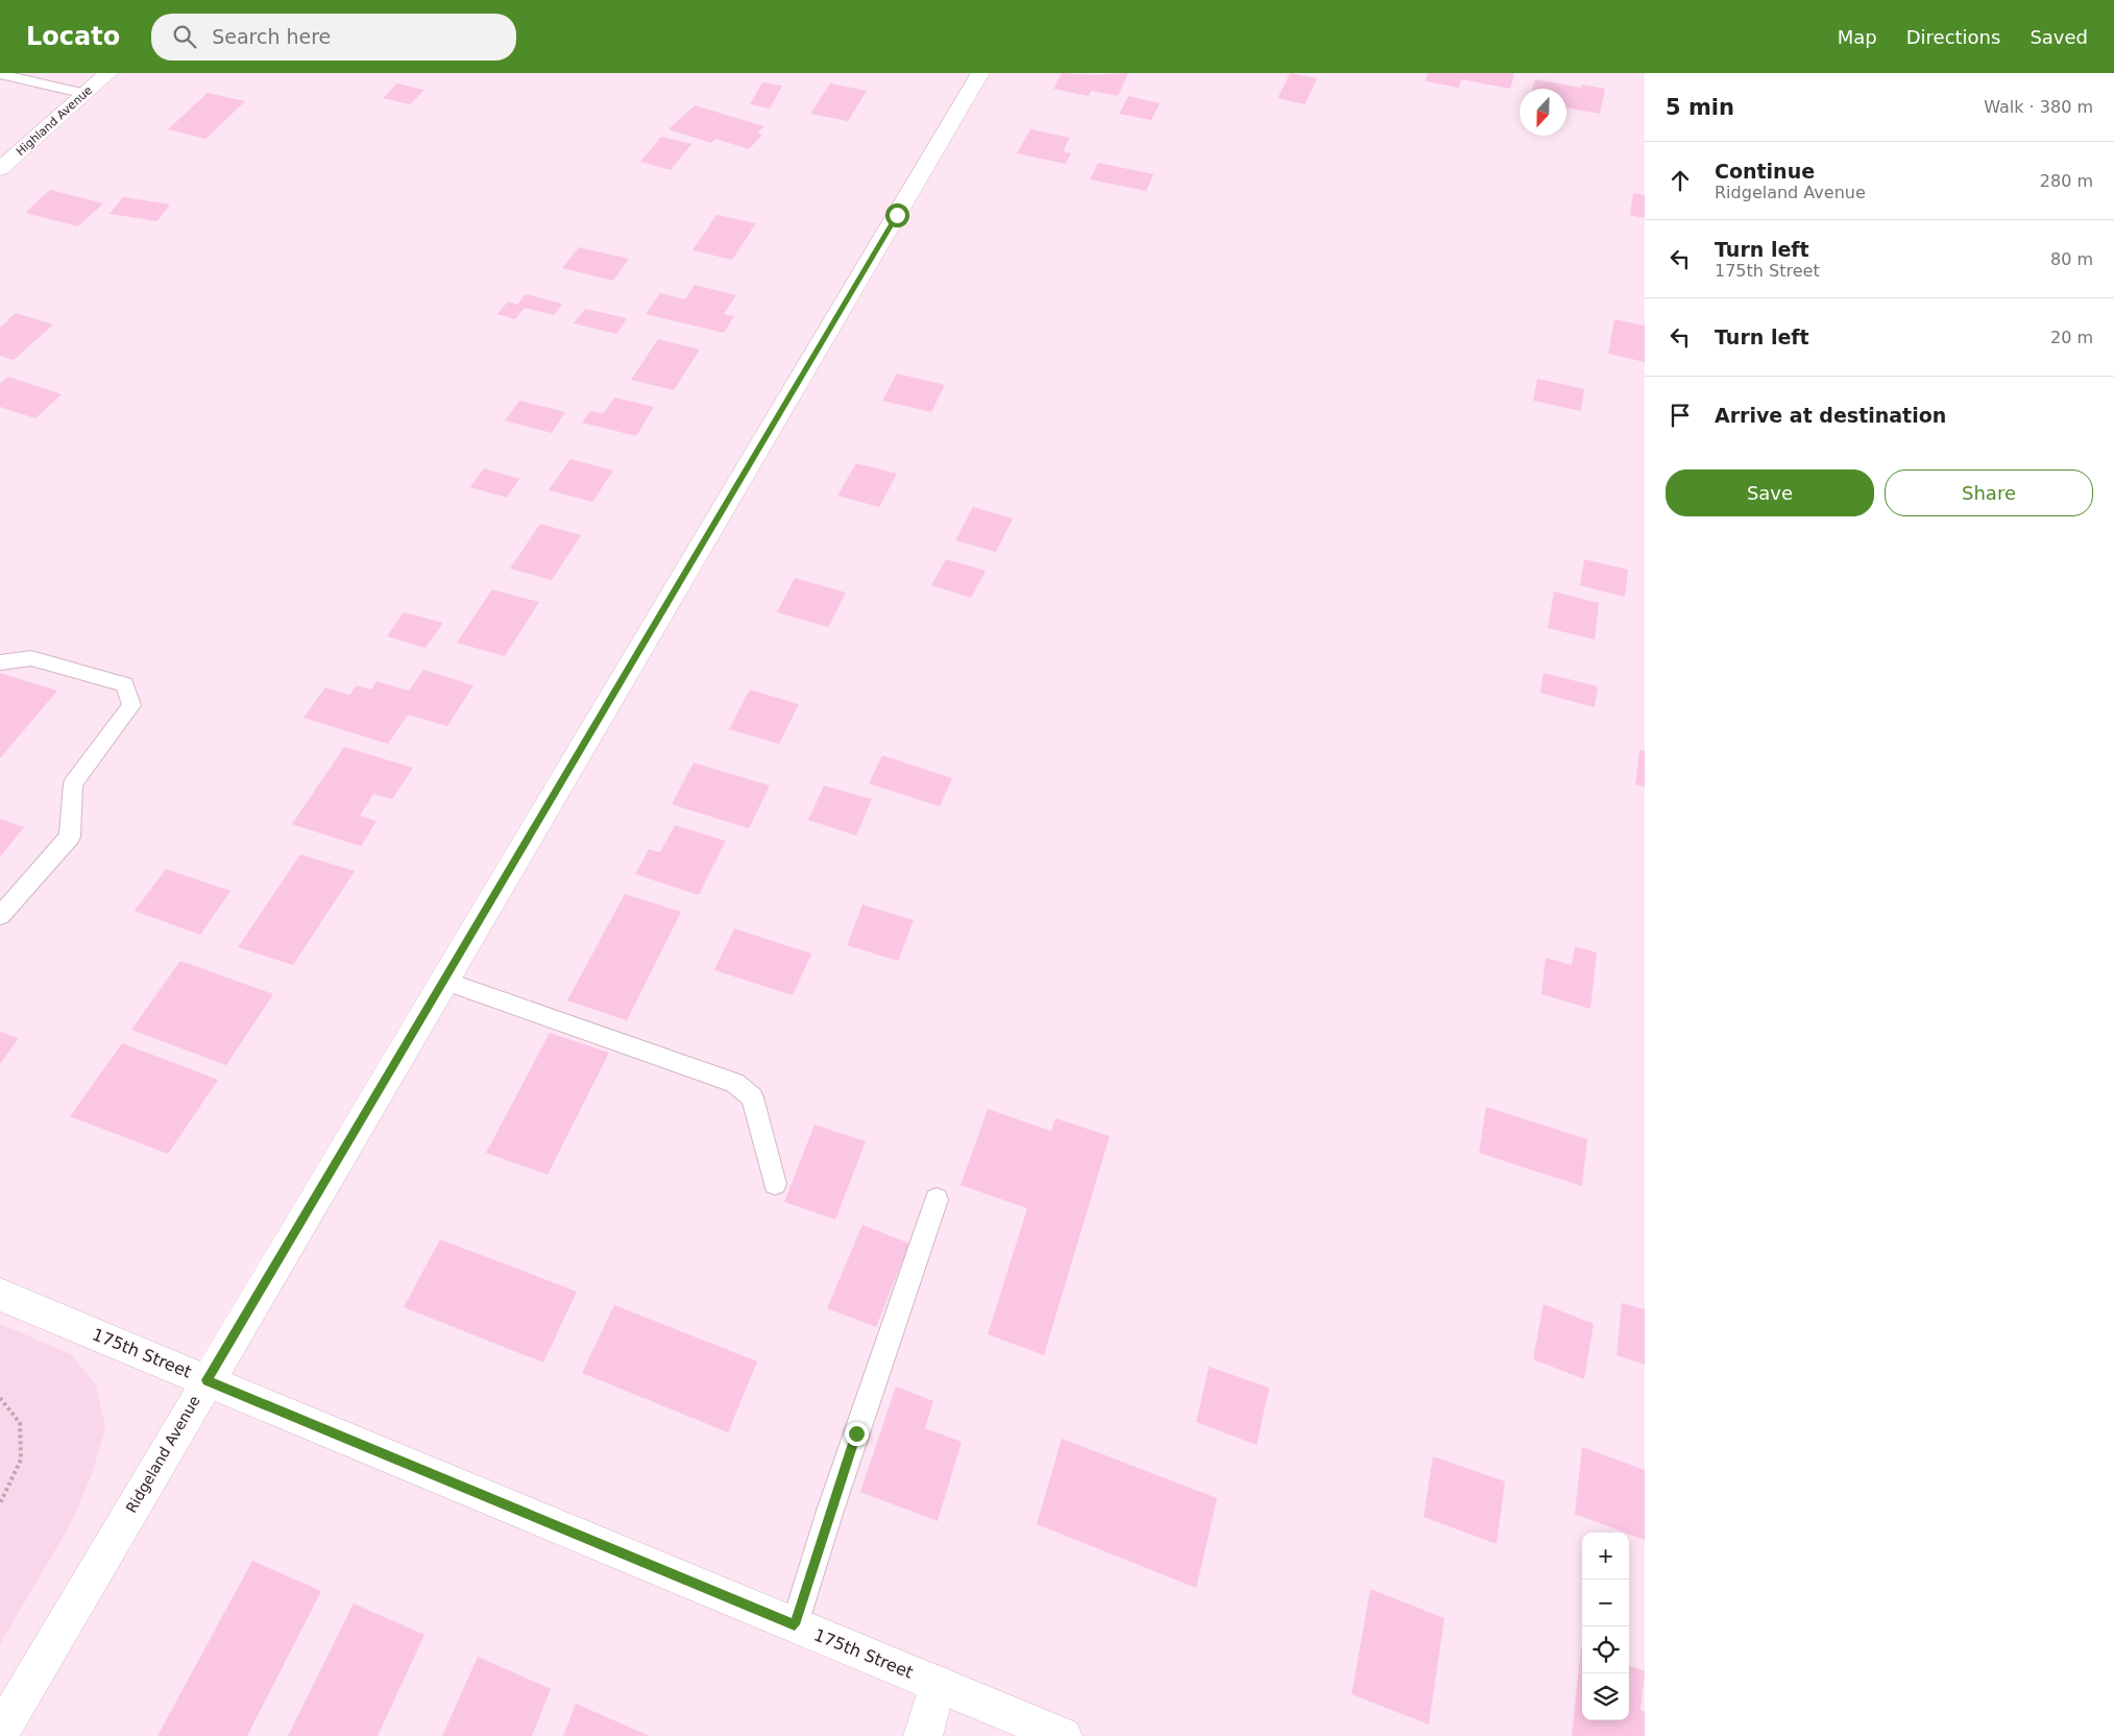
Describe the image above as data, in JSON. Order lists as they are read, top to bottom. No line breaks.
{"streets":{"street":["Highland Avenue","175th Street","Ridgeland Avenue"]},"crossings":[["175th Street","Ridgeland Avenue"]],"north":"bottom","page":{"header":"Locato","search":"Search here","nav":["Map","Directions","Saved"],"heading":["5 min","Walk · 380 m"],"list":[["Continue","Ridgeland Avenue","280 m"],["Turn left","175th Street","80 m"],["Turn left","20 m"],"Arrive at destination"],"buttons":["Save","Share"],"map_buttons":["+","−"]}}
